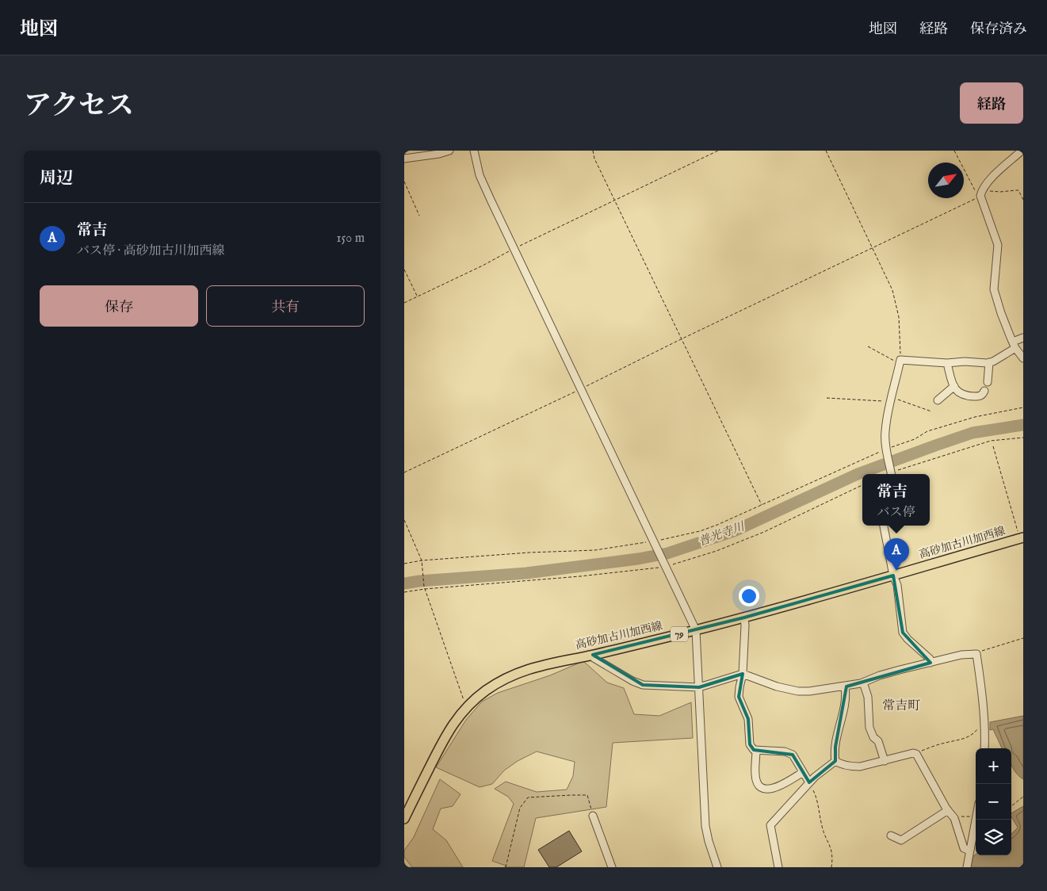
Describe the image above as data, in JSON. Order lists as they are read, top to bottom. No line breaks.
{"streets":{"main road":["高砂加古川加西線","79"]},"districts":["常吉町"],"water":["普光寺川"],"north":"top right","page":{"header":"地図","nav":["地図","経路","保存済み"],"title":"アクセス","buttons":["経路",["保存","共有"]],"heading":"周辺","list":[{"mark":"A","name":"常吉","note":"バス停 · 高砂加古川加西線","value":"150 m"}],"popup":["常吉","バス停"],"pins":"A","map_buttons":["+","−"]}}
